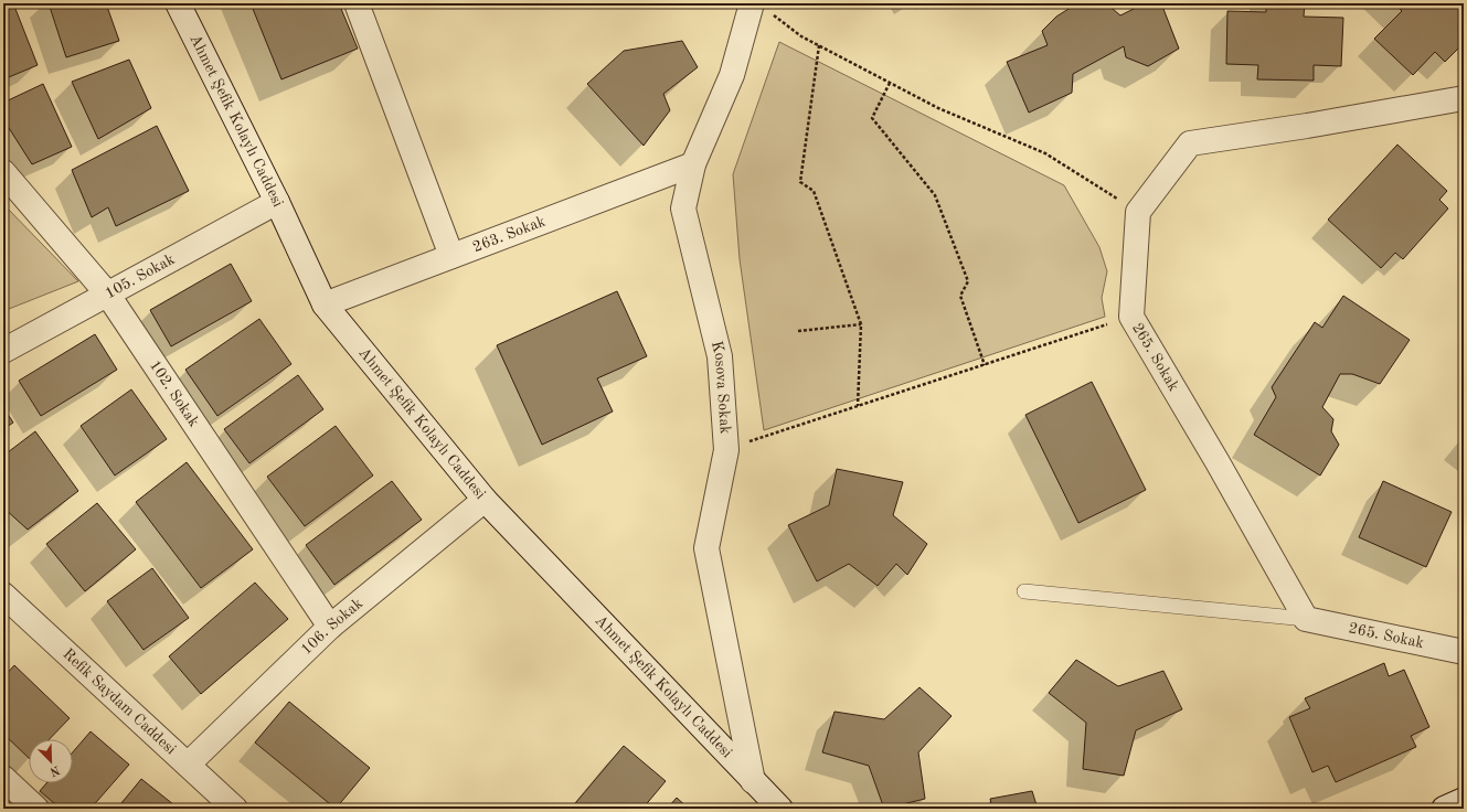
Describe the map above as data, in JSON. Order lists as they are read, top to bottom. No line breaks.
{"streets":{"street":["Ahmet Şefik Kolaylı Caddesi","263. Sokak","105. Sokak","265. Sokak","Kosova Sokak","102. Sokak","106. Sokak","Refik Saydam Caddesi"]},"crossings":[["Ahmet Şefik Kolaylı Caddesi","263. Sokak"],["Ahmet Şefik Kolaylı Caddesi","105. Sokak"],["Ahmet Şefik Kolaylı Caddesi","Kosova Sokak"],["Ahmet Şefik Kolaylı Caddesi","106. Sokak"],["263. Sokak","Kosova Sokak"],["105. Sokak","102. Sokak"],["102. Sokak","106. Sokak"],["106. Sokak","Refik Saydam Caddesi"]],"north":"bottom right"}
